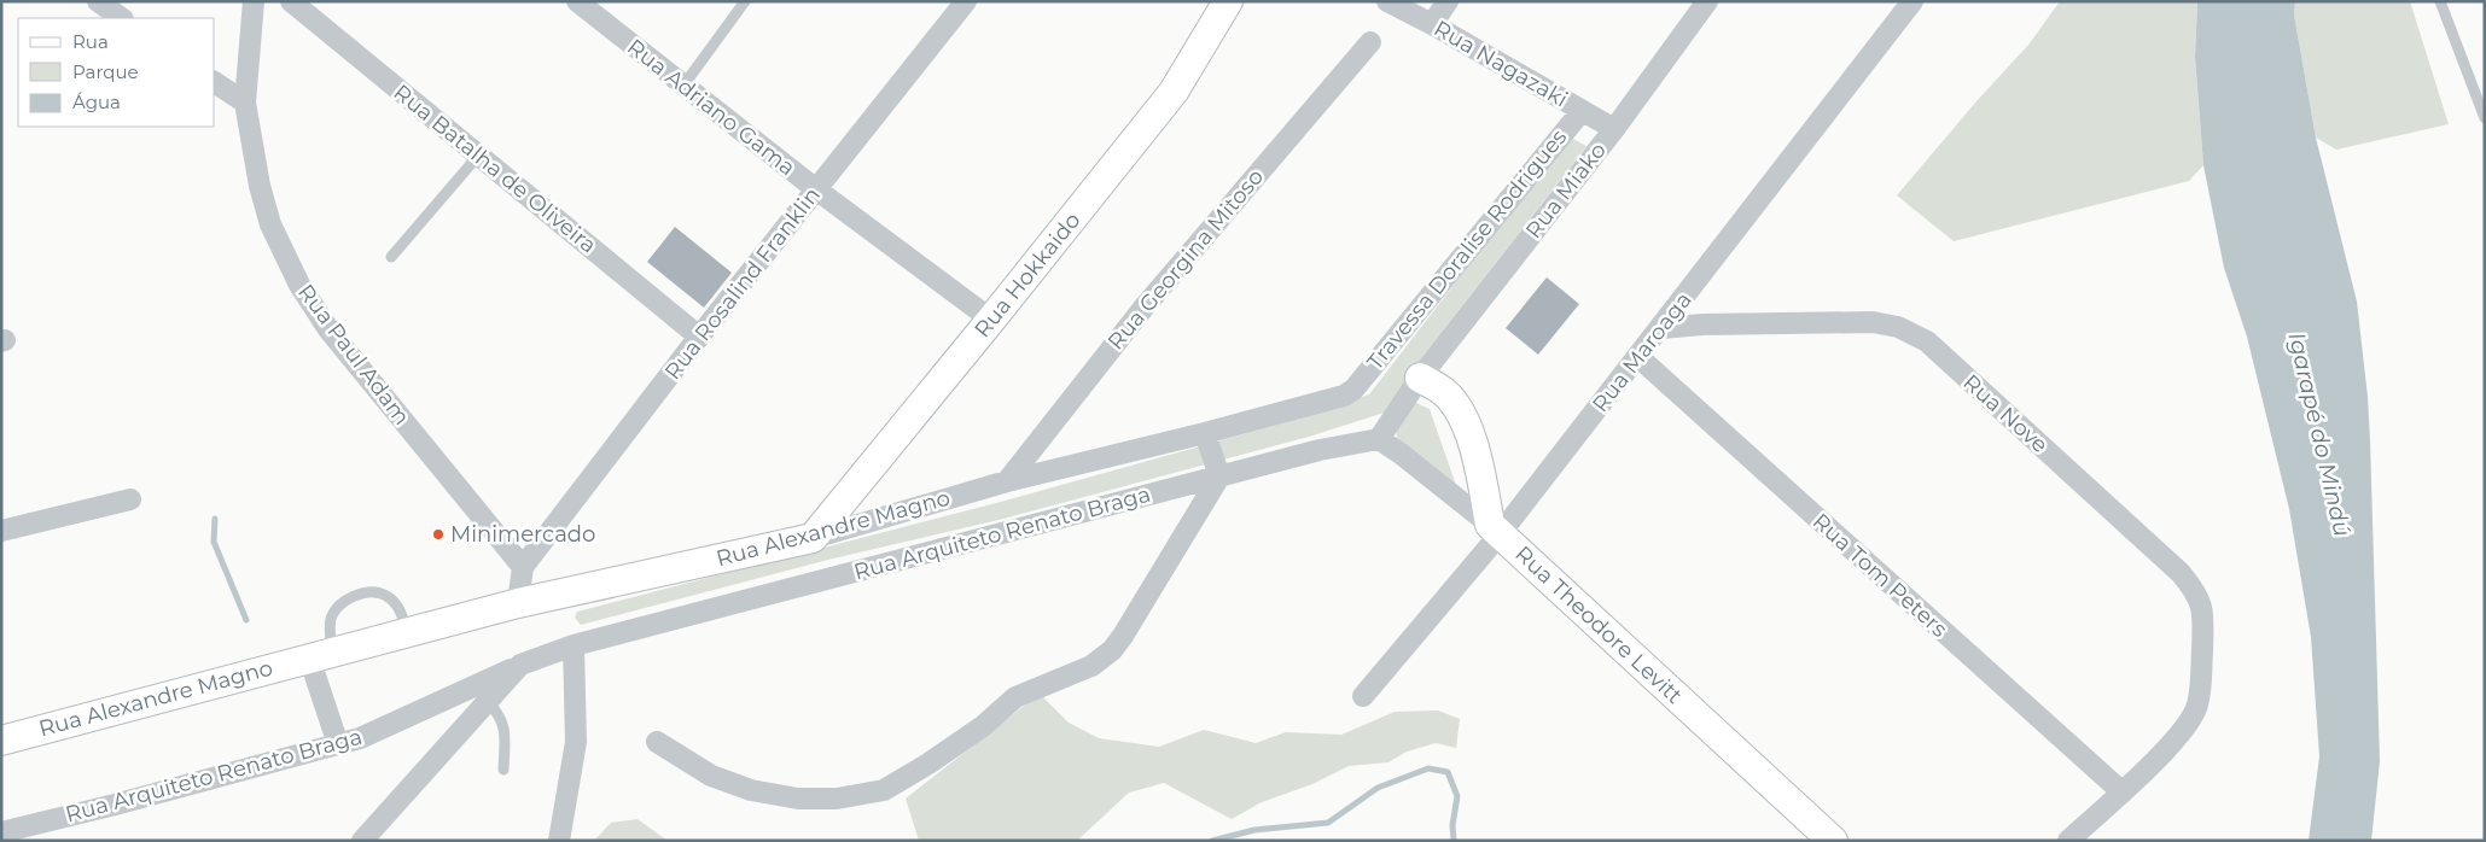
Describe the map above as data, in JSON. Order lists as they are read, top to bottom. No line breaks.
{"streets":{"street":["Rua Nagazaki","Rua Adriano Gama","Rua Batalha de Oliveira","Rua Miako","Travessa Doralise Rodrigues","Rua Georgina Mitoso","Rua Hokkaido","Rua Rosalind Franklin","Rua Maroaga","Rua Paul Adam","Rua Nove","Rua Alexandre Magno","Rua Arquiteto Renato Braga","Rua Tom Peters","Rua Theodore Levitt"]},"crossings":[["Rua Nagazaki","Rua Miako"],["Rua Nagazaki","Travessa Doralise Rodrigues"],["Rua Adriano Gama","Rua Hokkaido"],["Rua Adriano Gama","Rua Rosalind Franklin"],["Rua Batalha de Oliveira","Rua Rosalind Franklin"],["Travessa Doralise Rodrigues","Rua Alexandre Magno"],["Rua Georgina Mitoso","Rua Alexandre Magno"],["Rua Hokkaido","Rua Alexandre Magno"],["Rua Rosalind Franklin","Rua Paul Adam"],["Rua Maroaga","Rua Nove"],["Rua Maroaga","Rua Tom Peters"],["Rua Maroaga","Rua Theodore Levitt"],["Rua Nove","Rua Tom Peters"]],"water":["Igarapé do Mindú"],"places":["Minimercado"],"legend":["Rua","Parque","Água"]}
